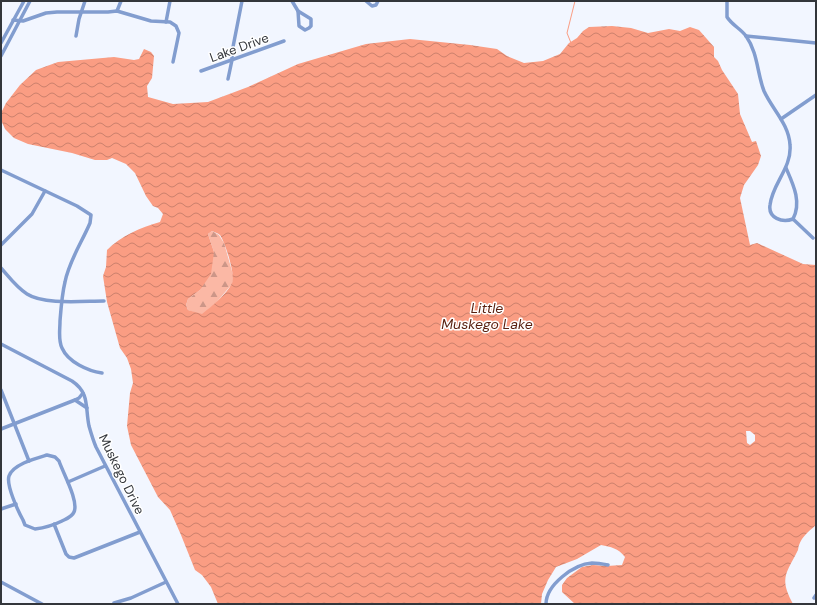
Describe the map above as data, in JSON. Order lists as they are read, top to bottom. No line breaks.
{"streets":{"street":["Lake Drive","Muskego Drive"]},"water":["Little Muskego Lake"]}
